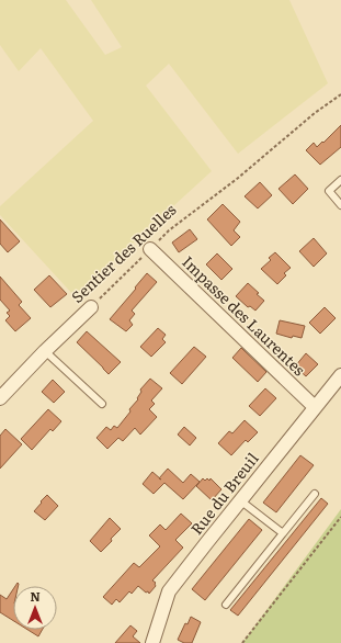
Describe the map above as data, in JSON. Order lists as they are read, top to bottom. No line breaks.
{"streets":{"street":["Sentier des Ruelles","Impasse des Laurentes","Rue du Breuil"]},"crossings":[["Sentier des Ruelles","Impasse des Laurentes"],["Impasse des Laurentes","Rue du Breuil"]],"north":"top"}
